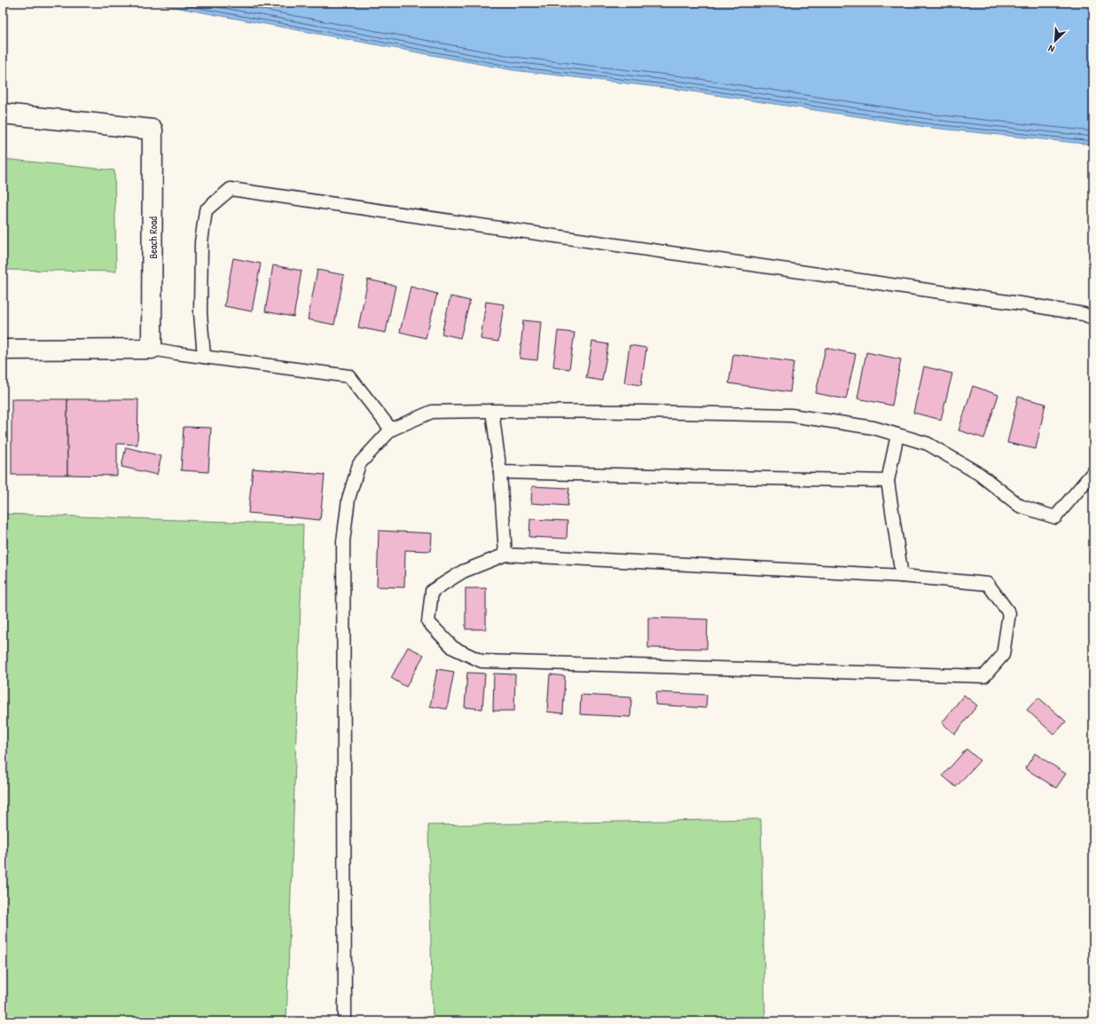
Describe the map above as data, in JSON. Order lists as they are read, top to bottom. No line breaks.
{"streets":{"street":["Beach Road"]},"north":"bottom left"}
